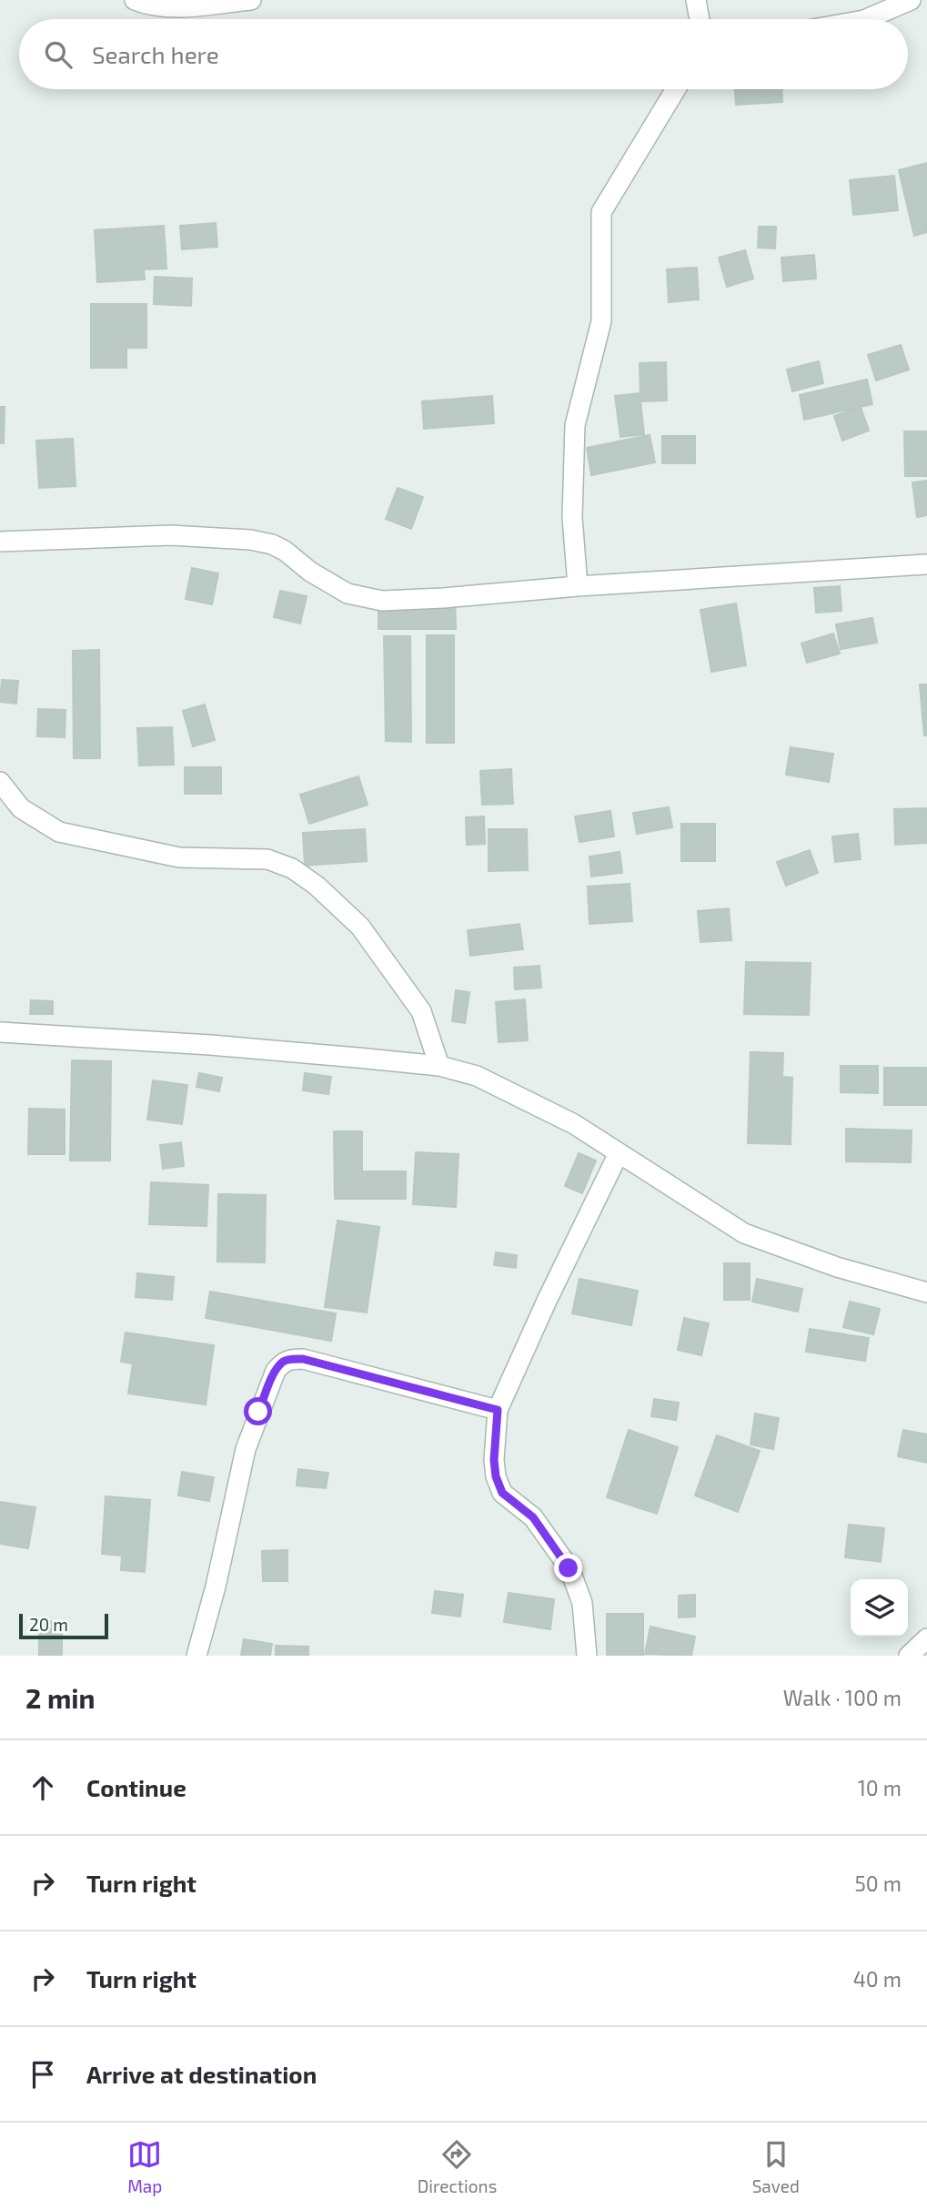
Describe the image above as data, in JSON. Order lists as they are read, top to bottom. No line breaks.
{"scale_bar":"20 m","page":{"search":"Search here","scale":"20 m","heading":["2 min","Walk · 100 m"],"list":[["Continue","10 m"],["Turn right","50 m"],["Turn right","40 m"],"Arrive at destination"],"nav":["Map","Directions","Saved"]}}
